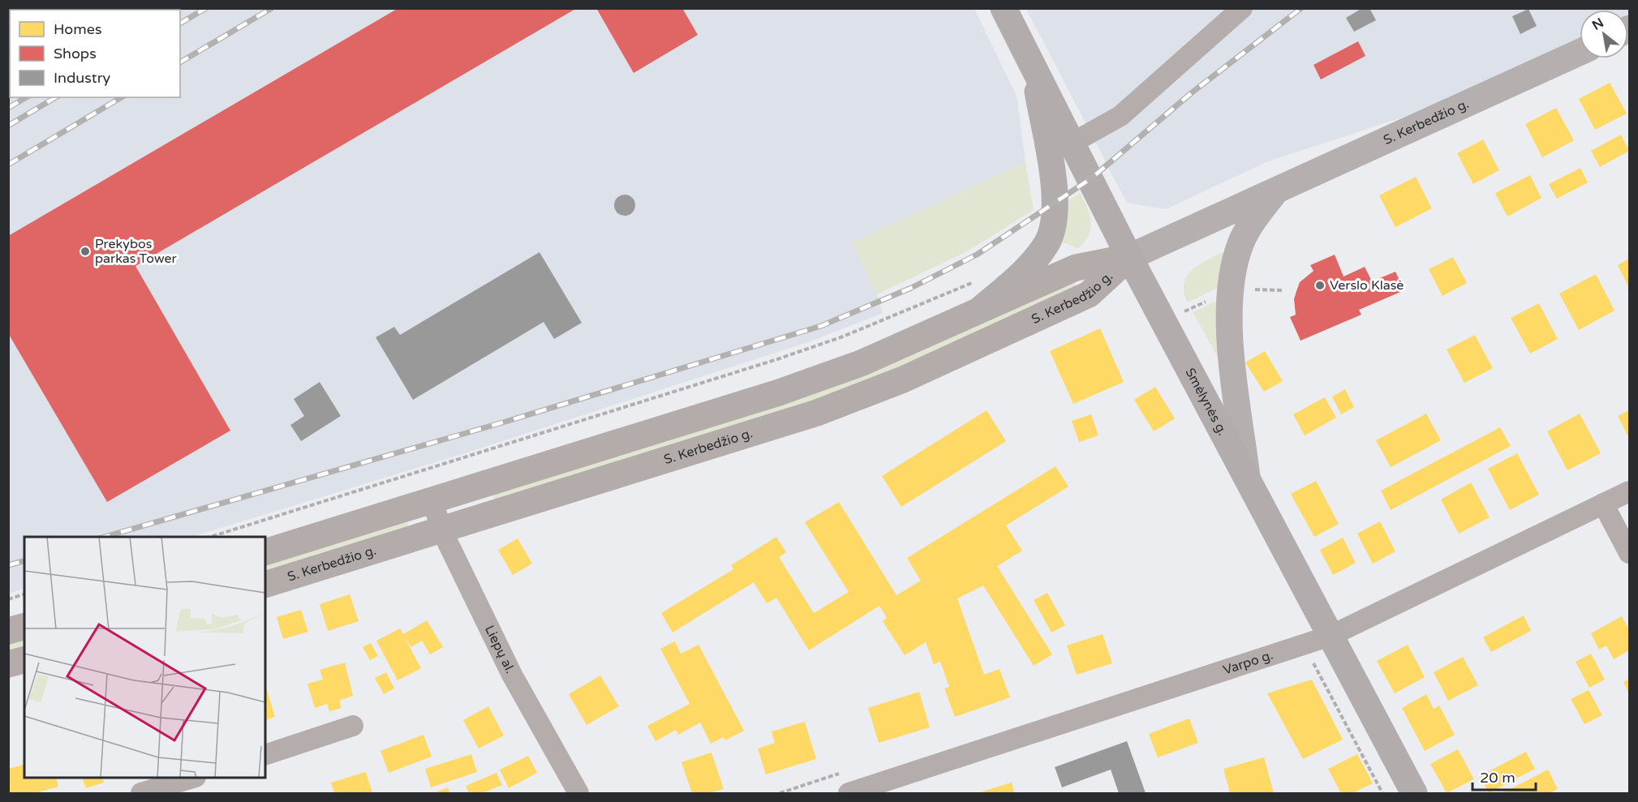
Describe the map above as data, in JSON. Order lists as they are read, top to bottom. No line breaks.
{"streets":{"highway":["Smėlynės g."],"main road":["S. Kerbedžio g."],"street":["Liepų al.","Varpo g."]},"crossings":[["S. Kerbedžio g.","Smėlynės g."],["S. Kerbedžio g.","Liepų al."],["Smėlynės g.","Varpo g."]],"places":["Prekybos parkas Tower","Verslo Klasė"],"legend":["Homes","Shops","Industry"],"scale_bar":"20 m","north":"top left"}
